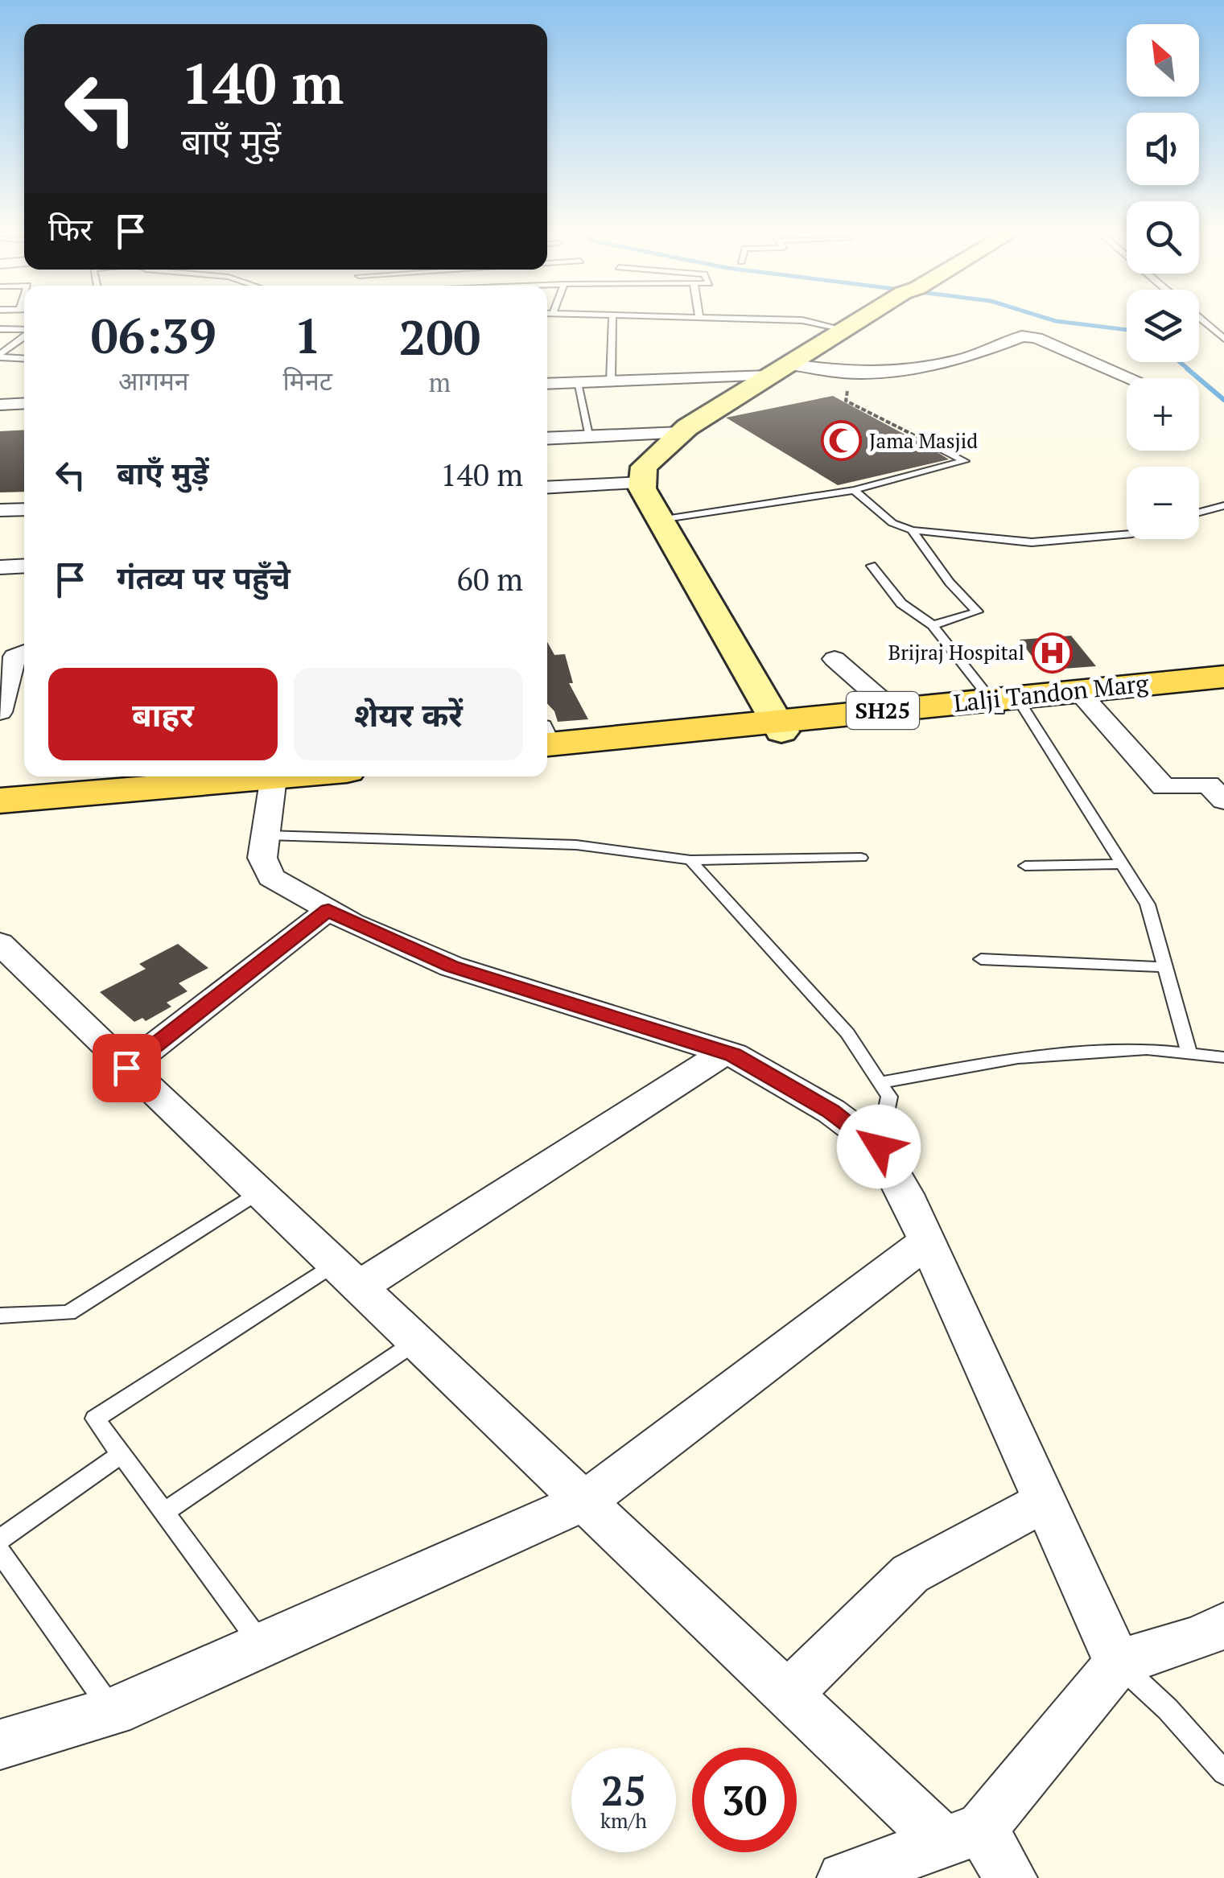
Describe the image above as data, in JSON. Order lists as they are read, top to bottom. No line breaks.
{"streets":{"main road":["Lalji Tandon Marg","SH25"]},"places":{"mosque":["Jama Masjid"],"hospital":["Brijraj Hospital"]},"north":"top left","page":{"map_buttons":["+","−"],"turn":["140 m","बाएँ मुड़ें"],"then":"फिर","eta":["06:39","आगमन","1","मिनट","200","m"],"list":[{"name":"बाएँ मुड़ें","value":"140 m"},{"name":"गंतव्य पर पहुँचे","value":"60 m"}],"buttons":["बाहर","शेयर करें"],"speed":"25 km/h","limit":"30"}}
